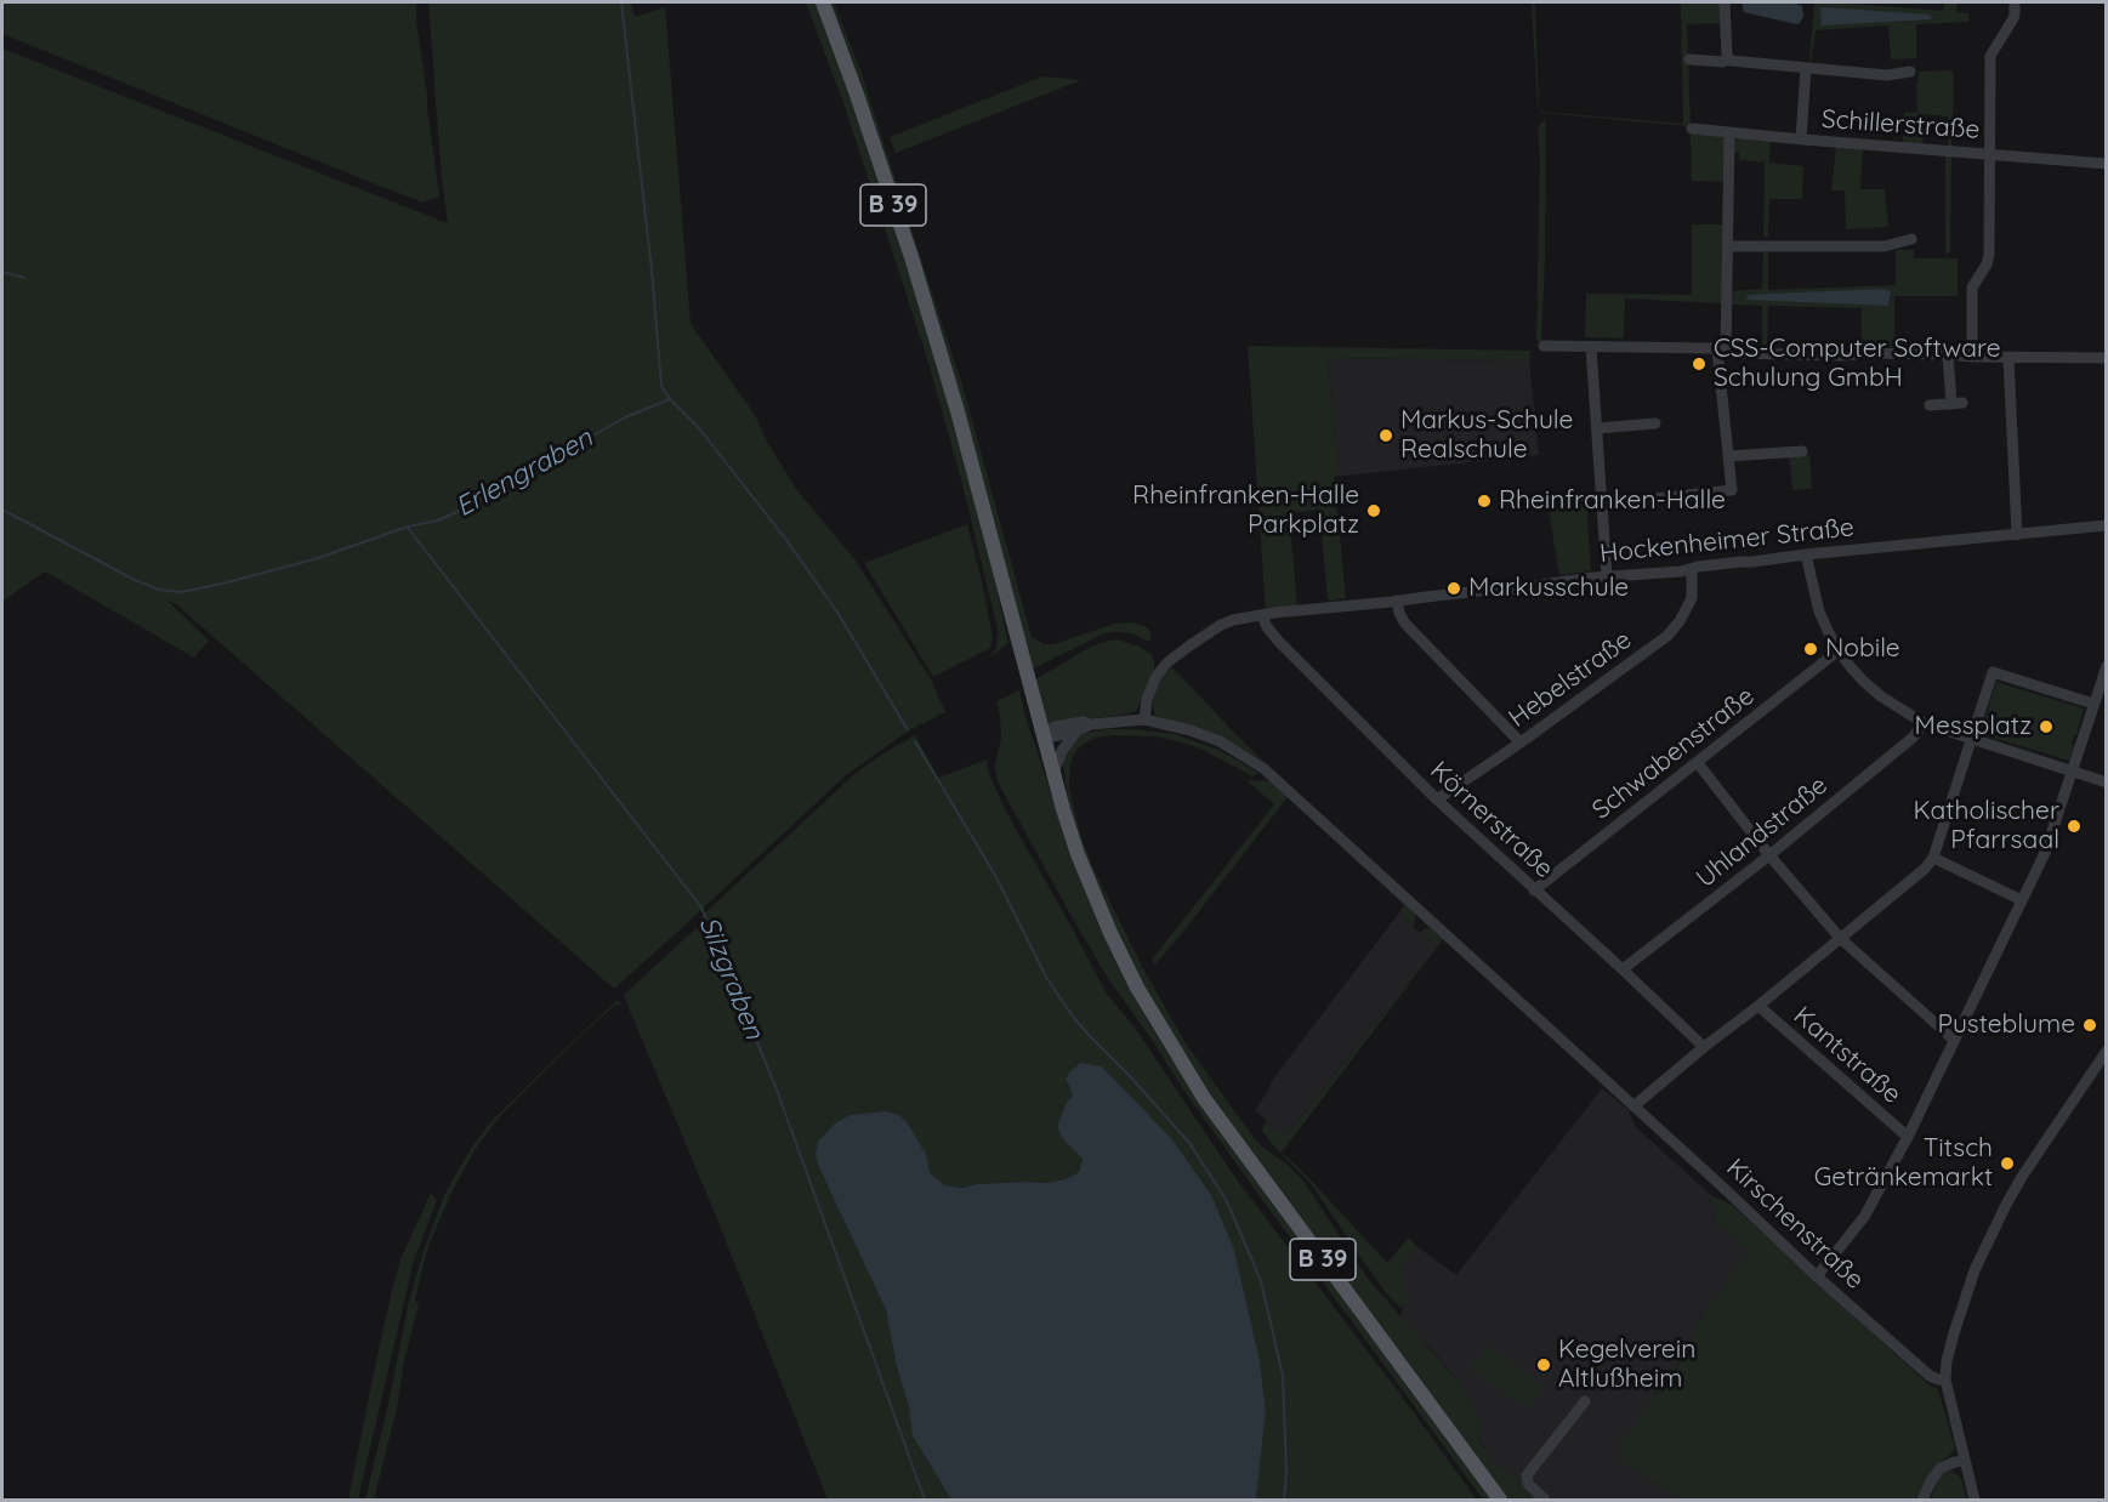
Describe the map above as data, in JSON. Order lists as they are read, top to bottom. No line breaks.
{"streets":{"main road":["B 39"],"street":["Schillerstraße","Hockenheimer Straße","Hebelstraße","Schwabenstraße","Körnerstraße","Uhlandstraße","Kantstraße","Kirschenstraße"]},"crossings":[["B 39","Kirschenstraße"],["Hockenheimer Straße","Hebelstraße"],["Hockenheimer Straße","Körnerstraße"],["Hockenheimer Straße","Kirschenstraße"],["Hebelstraße","Körnerstraße"],["Schwabenstraße","Körnerstraße"],["Körnerstraße","Uhlandstraße"]],"water":["Erlengraben","Silzgraben"],"places":["CSS-Computer Software Schulung GmbH","Markus-Schule Realschule","Rheinfranken-Halle","Rheinfranken-Halle Parkplatz","Markusschule","Nobile","Messplatz","Katholischer Pfarrsaal","Pusteblume","Titsch Getränkemarkt","Kegelverein Altlußheim"]}
